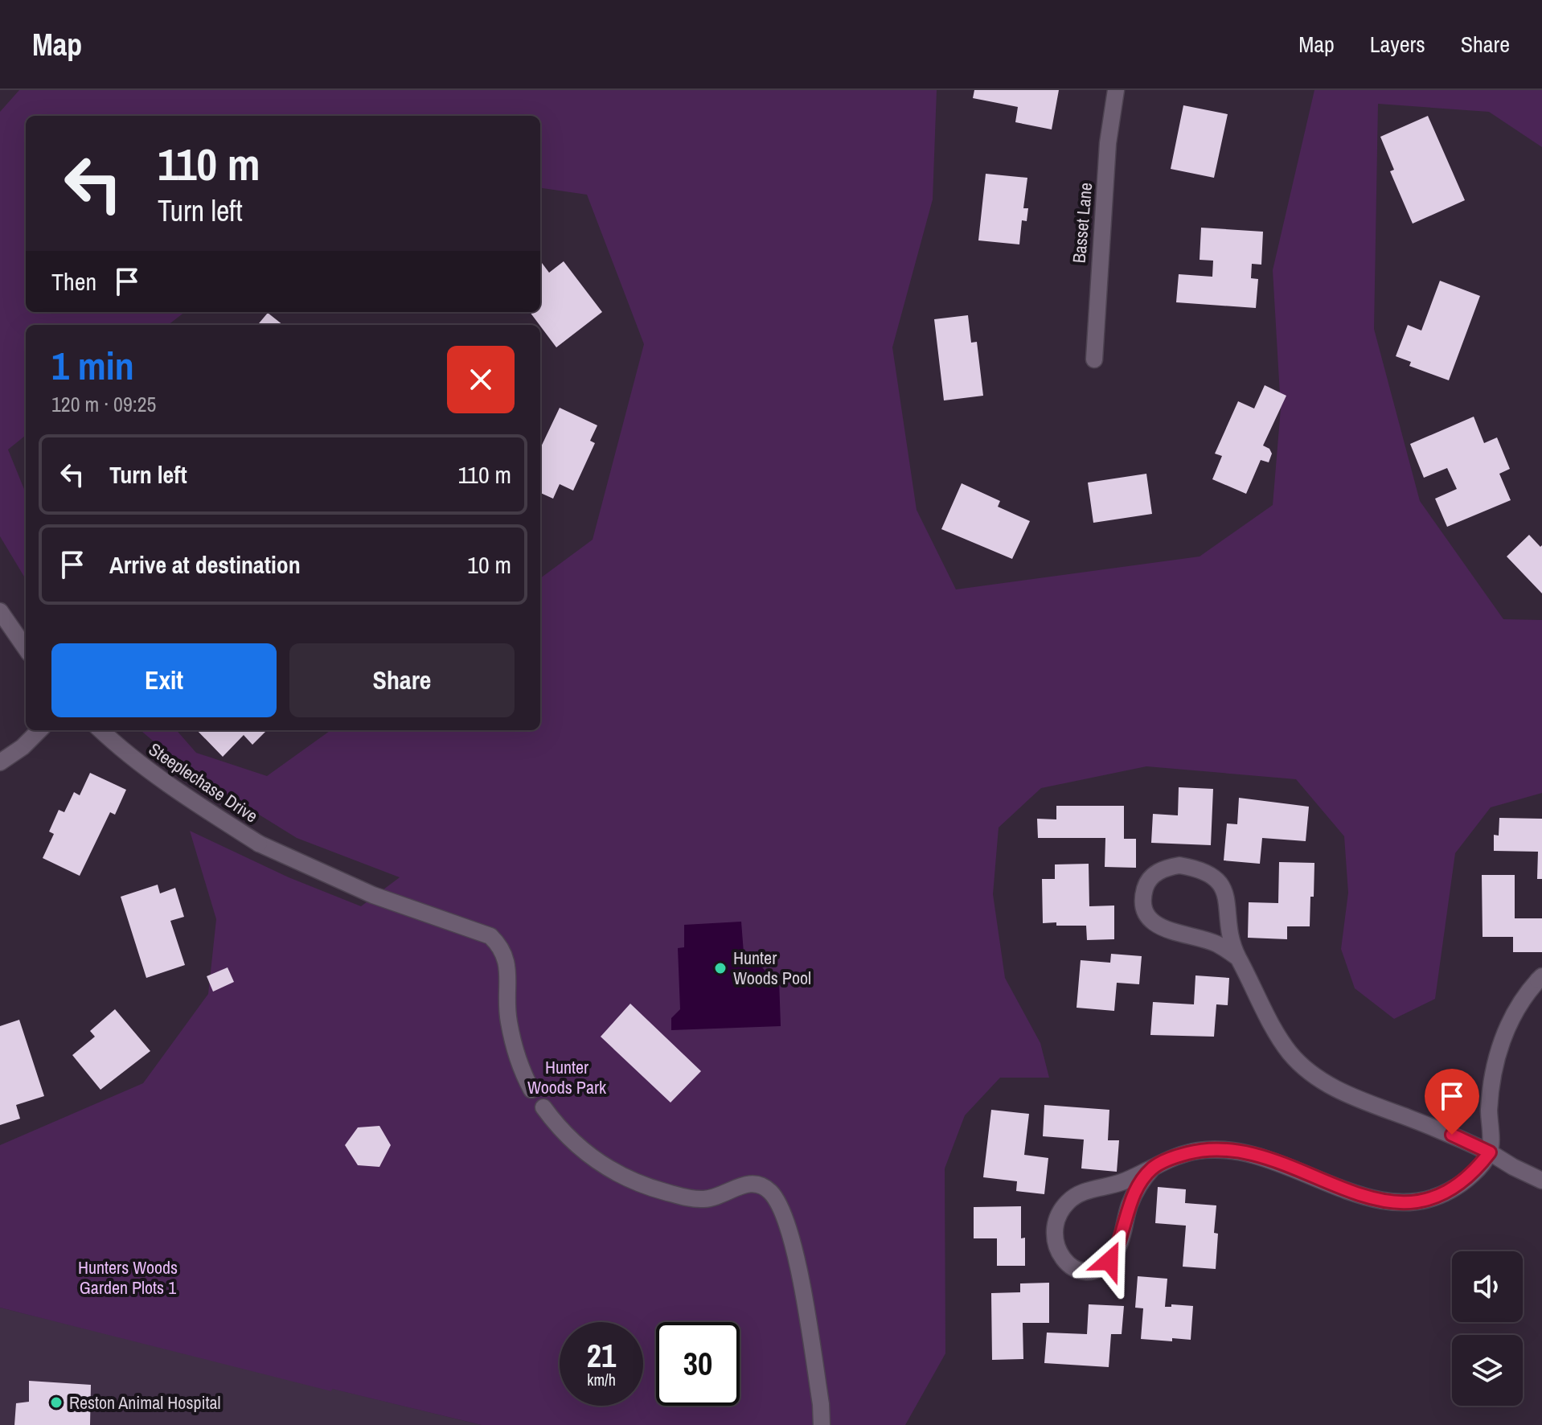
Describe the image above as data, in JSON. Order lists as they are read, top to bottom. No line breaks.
{"streets":{"street":["Basset Lane","Steeplechase Drive"]},"parks":["Hunter Woods Park","Hunters Woods Garden Plots 1"],"places":["Hunter Woods Pool","Reston Animal Hospital"],"page":{"header":"Map","nav":["Map","Layers","Share"],"turn":["110 m","Turn left"],"then":"Then","heading":["1 min","120 m · 09:25"],"list":[{"name":"Turn left","value":"110 m"},{"name":"Arrive at destination","value":"10 m"}],"buttons":["Exit","Share"],"speed":"21 km/h","limit":"30"}}
